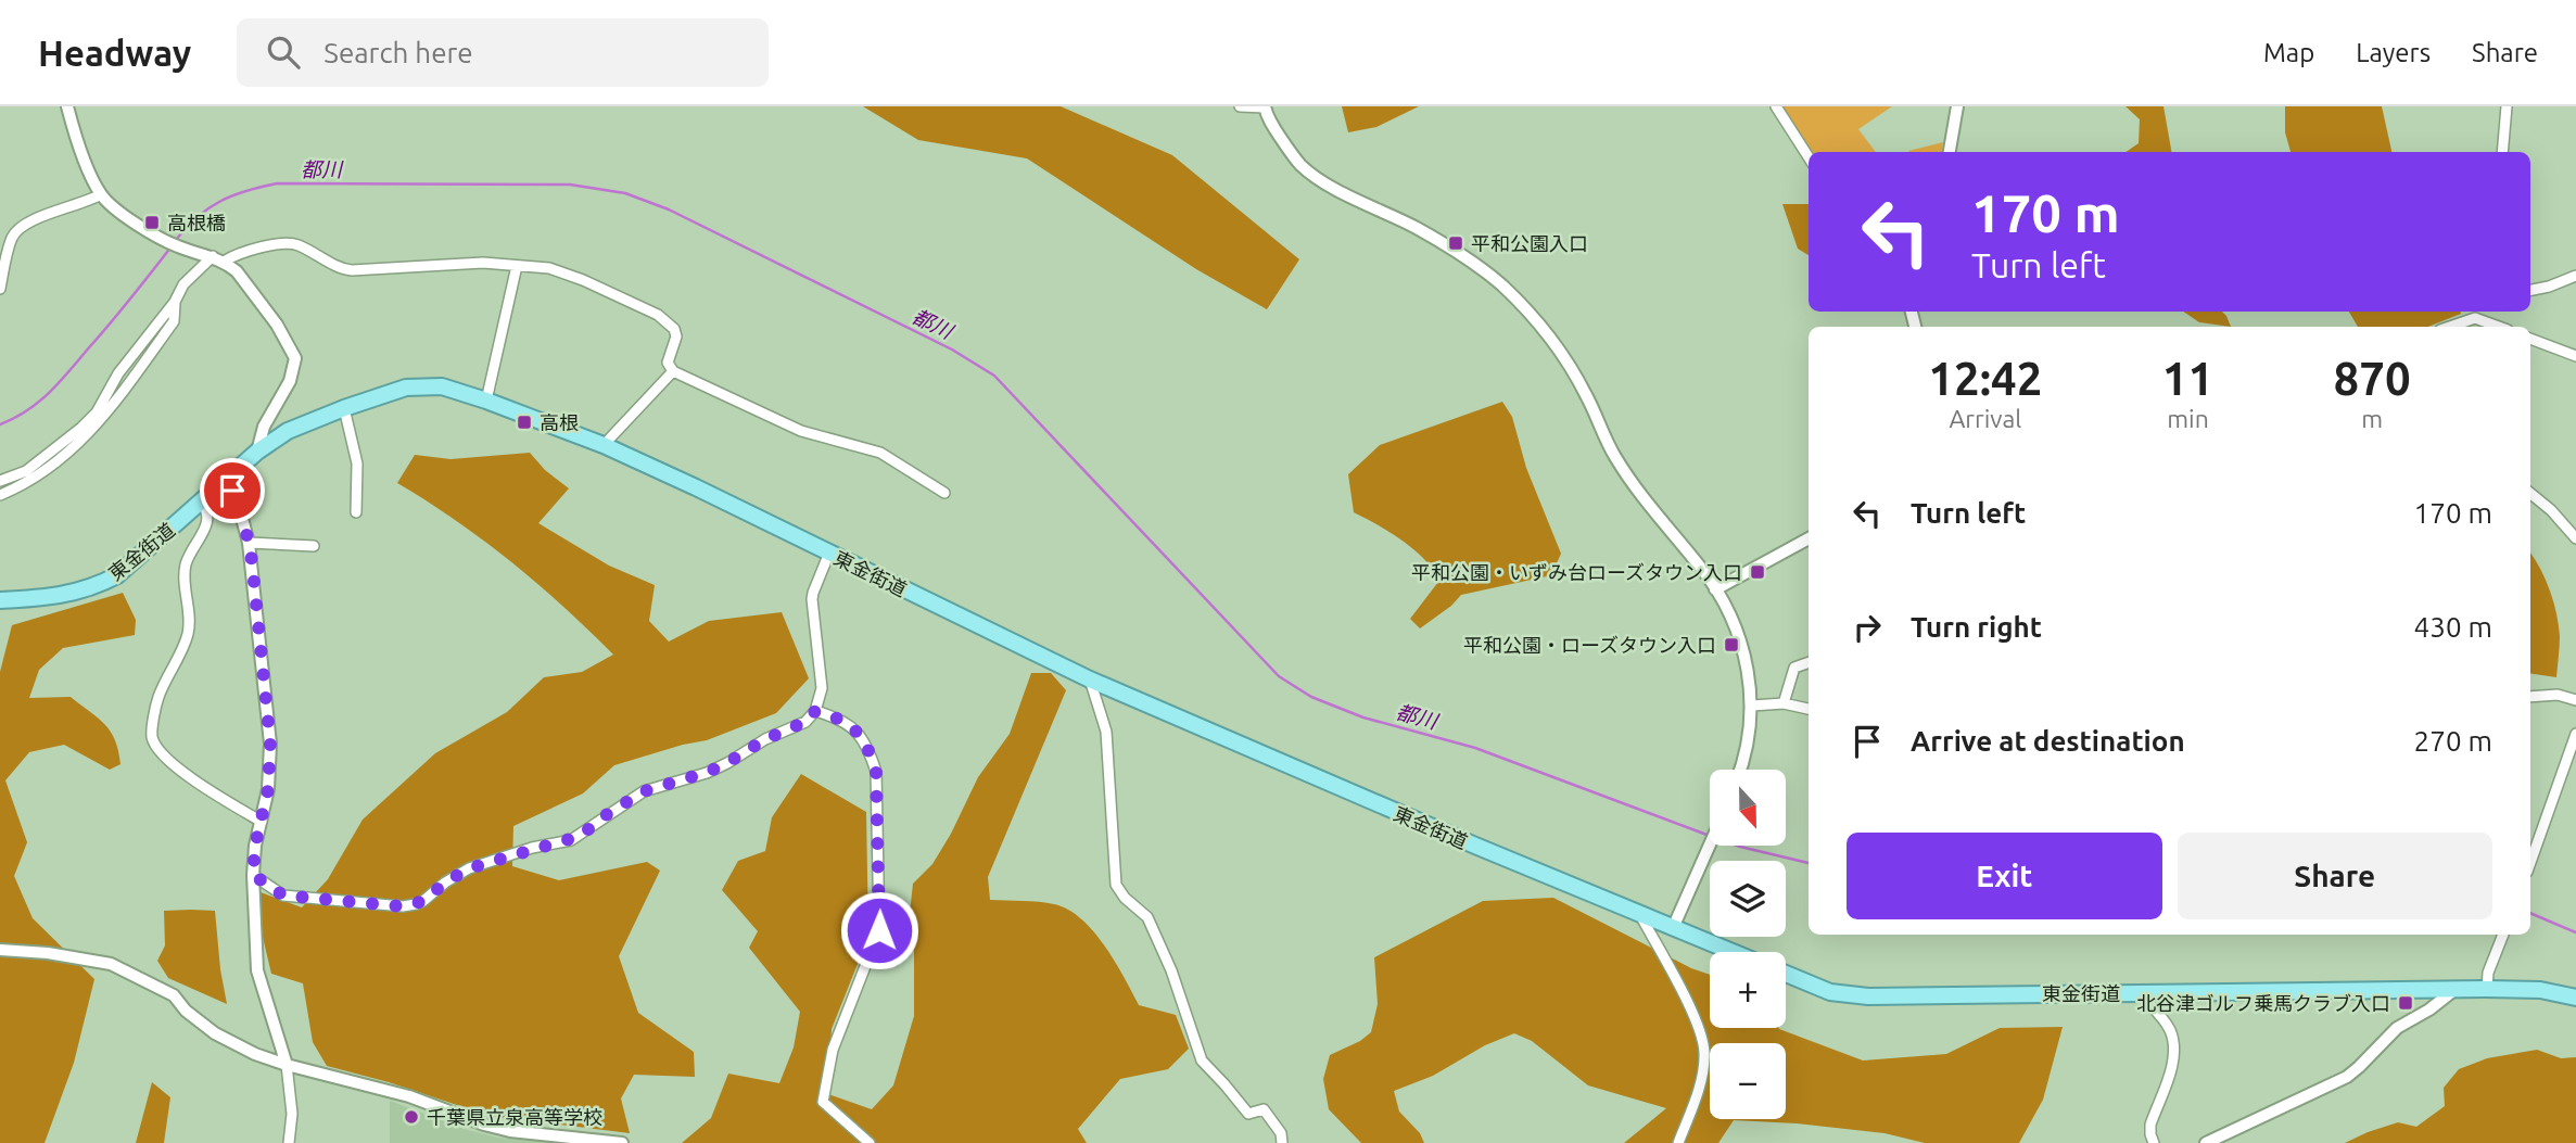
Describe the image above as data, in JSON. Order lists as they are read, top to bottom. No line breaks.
{"streets":{"highway":["東金街道"]},"water":["都川"],"places":{"transit":["高根橋","平和公園入口","高根","平和公園・いずみ台ローズタウン入口","平和公園・ローズタウン入口","北谷津ゴルフ乗馬クラブ入口"],"other":["千葉県立泉高等学校"]},"north":"bottom","page":{"header":"Headway","search":"Search here","nav":["Map","Layers","Share"],"turn":["170 m","Turn left"],"eta":["12:42","Arrival","11","min","870","m"],"list":[{"name":"Turn left","value":"170 m"},{"name":"Turn right","value":"430 m"},{"name":"Arrive at destination","value":"270 m"}],"map_buttons":["+","−"],"buttons":["Exit","Share"]}}
